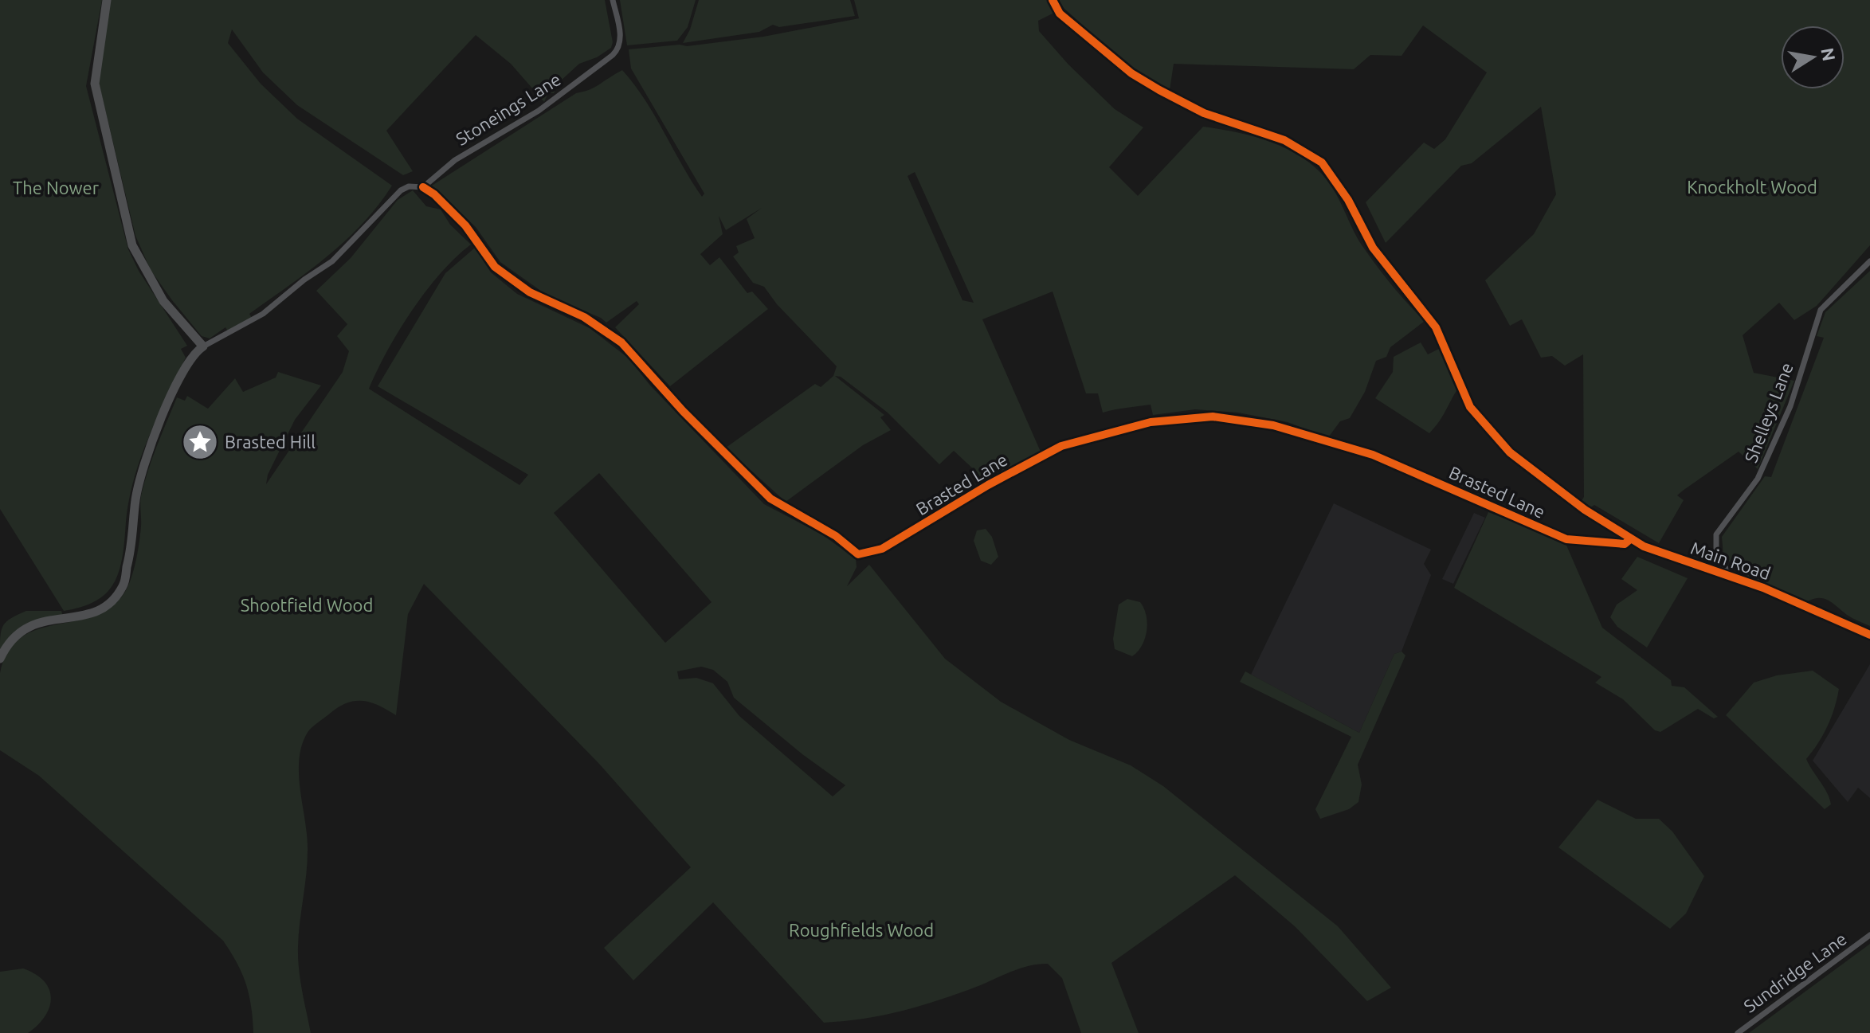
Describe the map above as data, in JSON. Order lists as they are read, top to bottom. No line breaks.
{"streets":{"street":["Stoneings Lane","Shelleys Lane","Brasted Lane","Main Road","Sundridge Lane"]},"crossings":[["Stoneings Lane","Brasted Lane"],["Shelleys Lane","Main Road"],["Brasted Lane","Main Road"]],"parks":["Knockholt Wood","The Nower","Shootfield Wood","Roughfields Wood"],"places":{"place":["Brasted Hill"]},"north":"right"}
